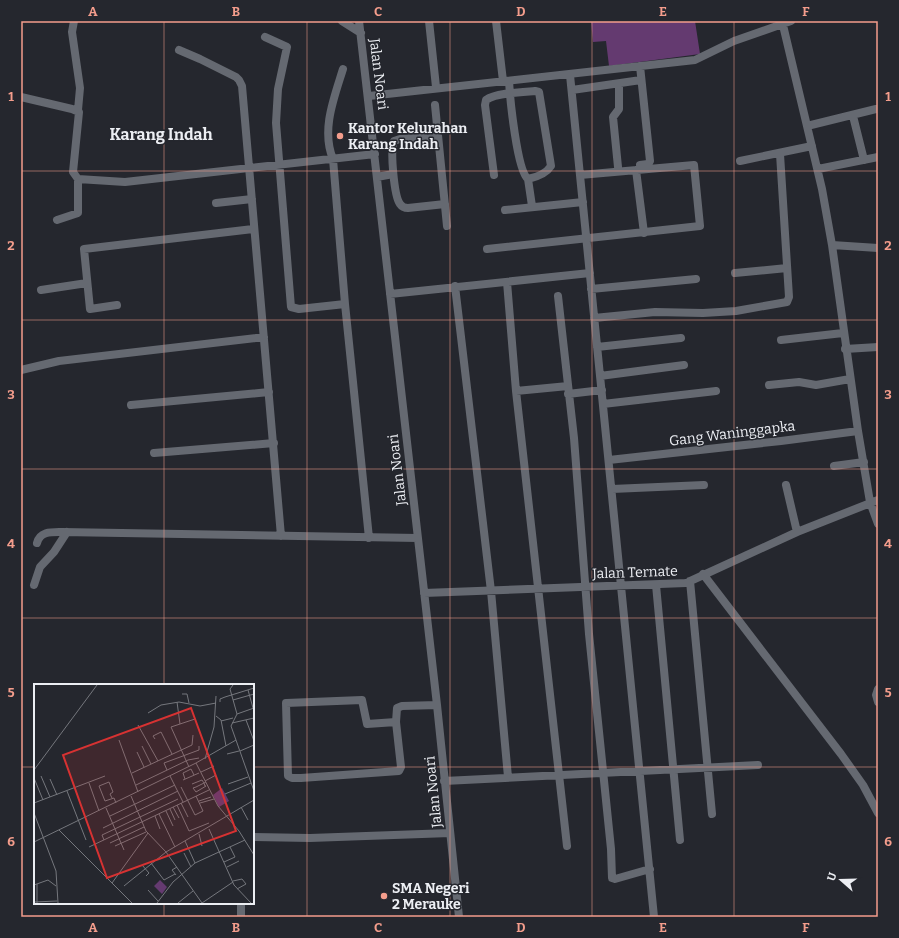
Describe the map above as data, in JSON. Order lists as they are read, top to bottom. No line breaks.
{"streets":{"street":["Jalan Noari","Gang Waninggapka","Jalan Ternate"]},"crossings":[["Jalan Noari","Jalan Ternate"]],"districts":["Karang Indah"],"places":["Kantor Kelurahan Karang Indah","SMA Negeri 2 Merauke"],"north":"left","grid":{"columns":["A","B","C","D","E","F"],"rows":["1","2","3","4","5","6"]}}
